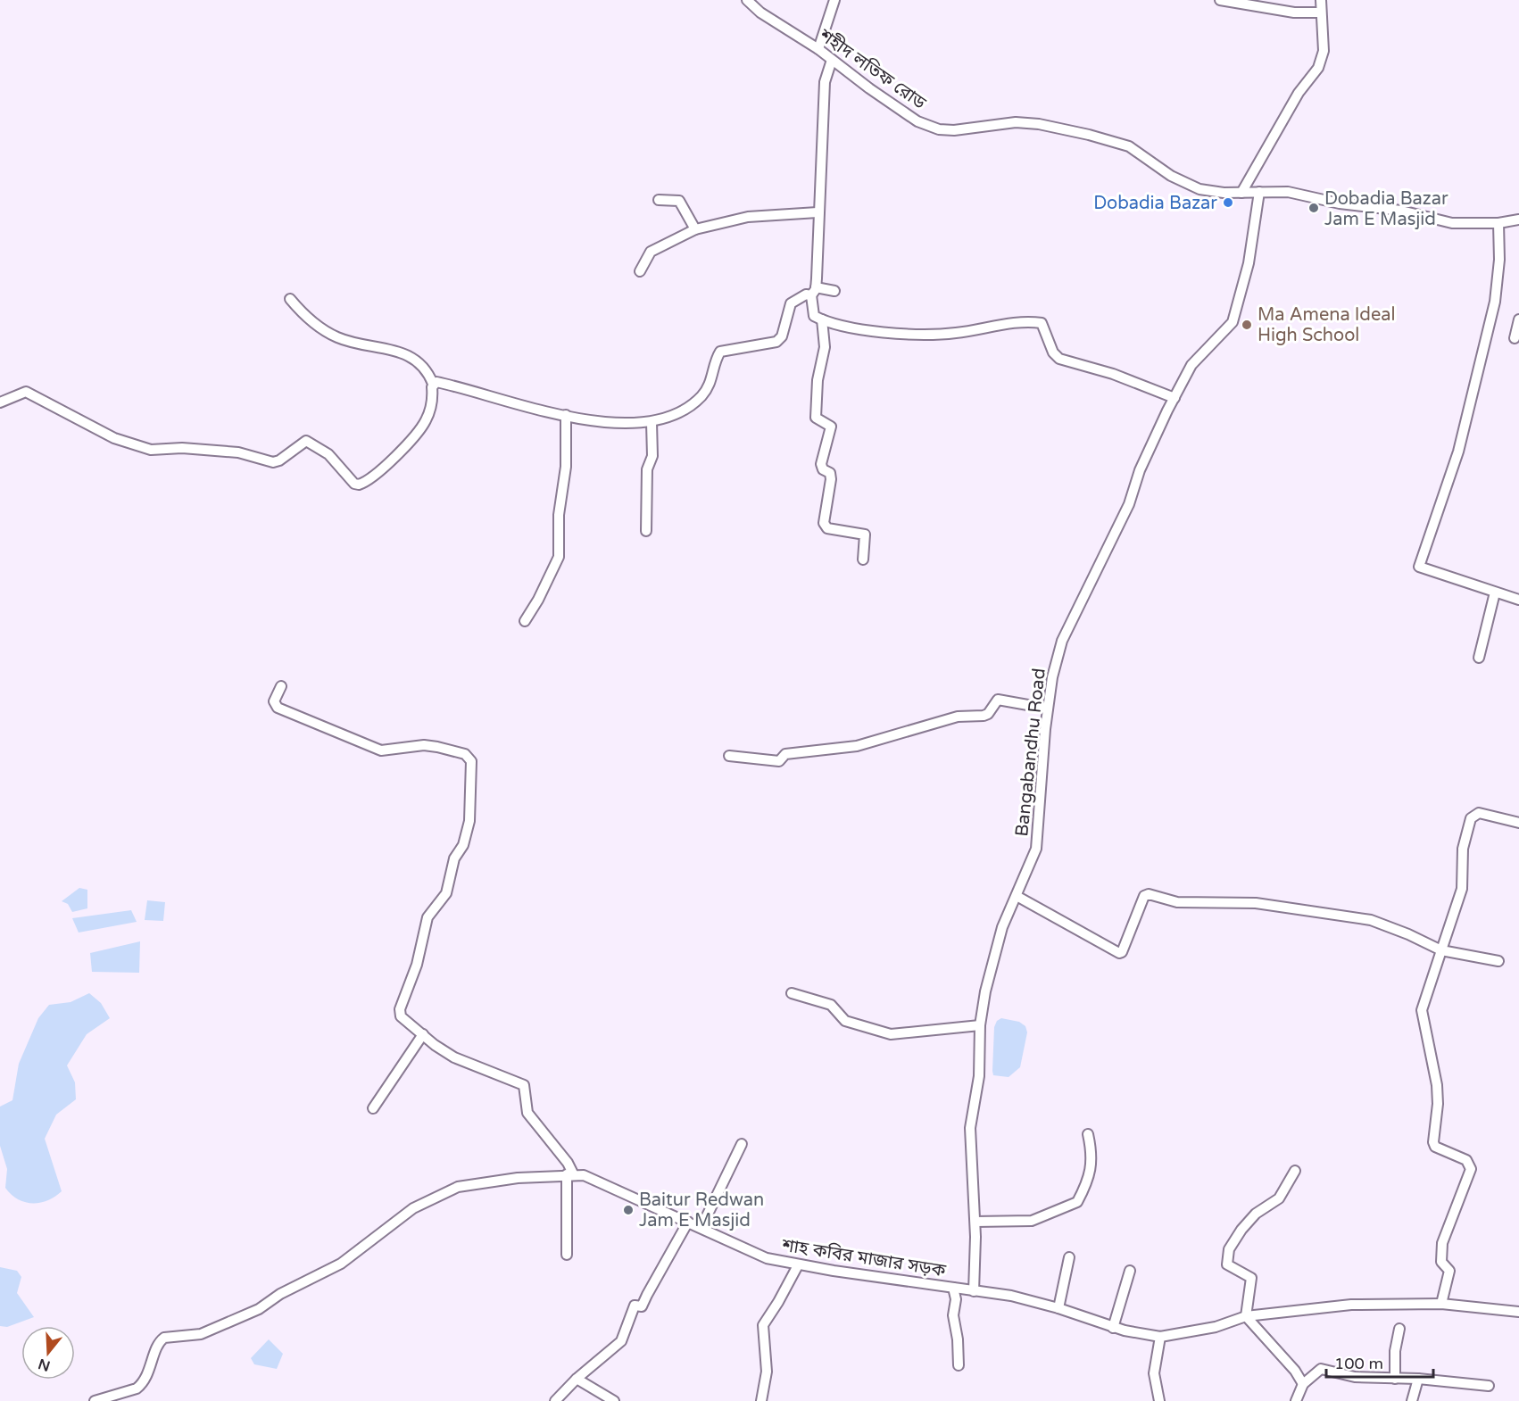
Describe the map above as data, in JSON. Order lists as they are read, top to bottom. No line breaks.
{"streets":{"street":["শহীদ লতিফ রোড","Bangabandhu Road","শাহ কবির মাজার সড়ক"]},"crossings":[["শহীদ লতিফ রোড","Bangabandhu Road"],["Bangabandhu Road","শাহ কবির মাজার সড়ক"]],"places":["Dobadia Bazar","Dobadia Bazar Jam E Masjid","Ma Amena Ideal High School","Baitur Redwan Jam E Masjid"],"scale_bar":"100 m","north":"bottom"}
